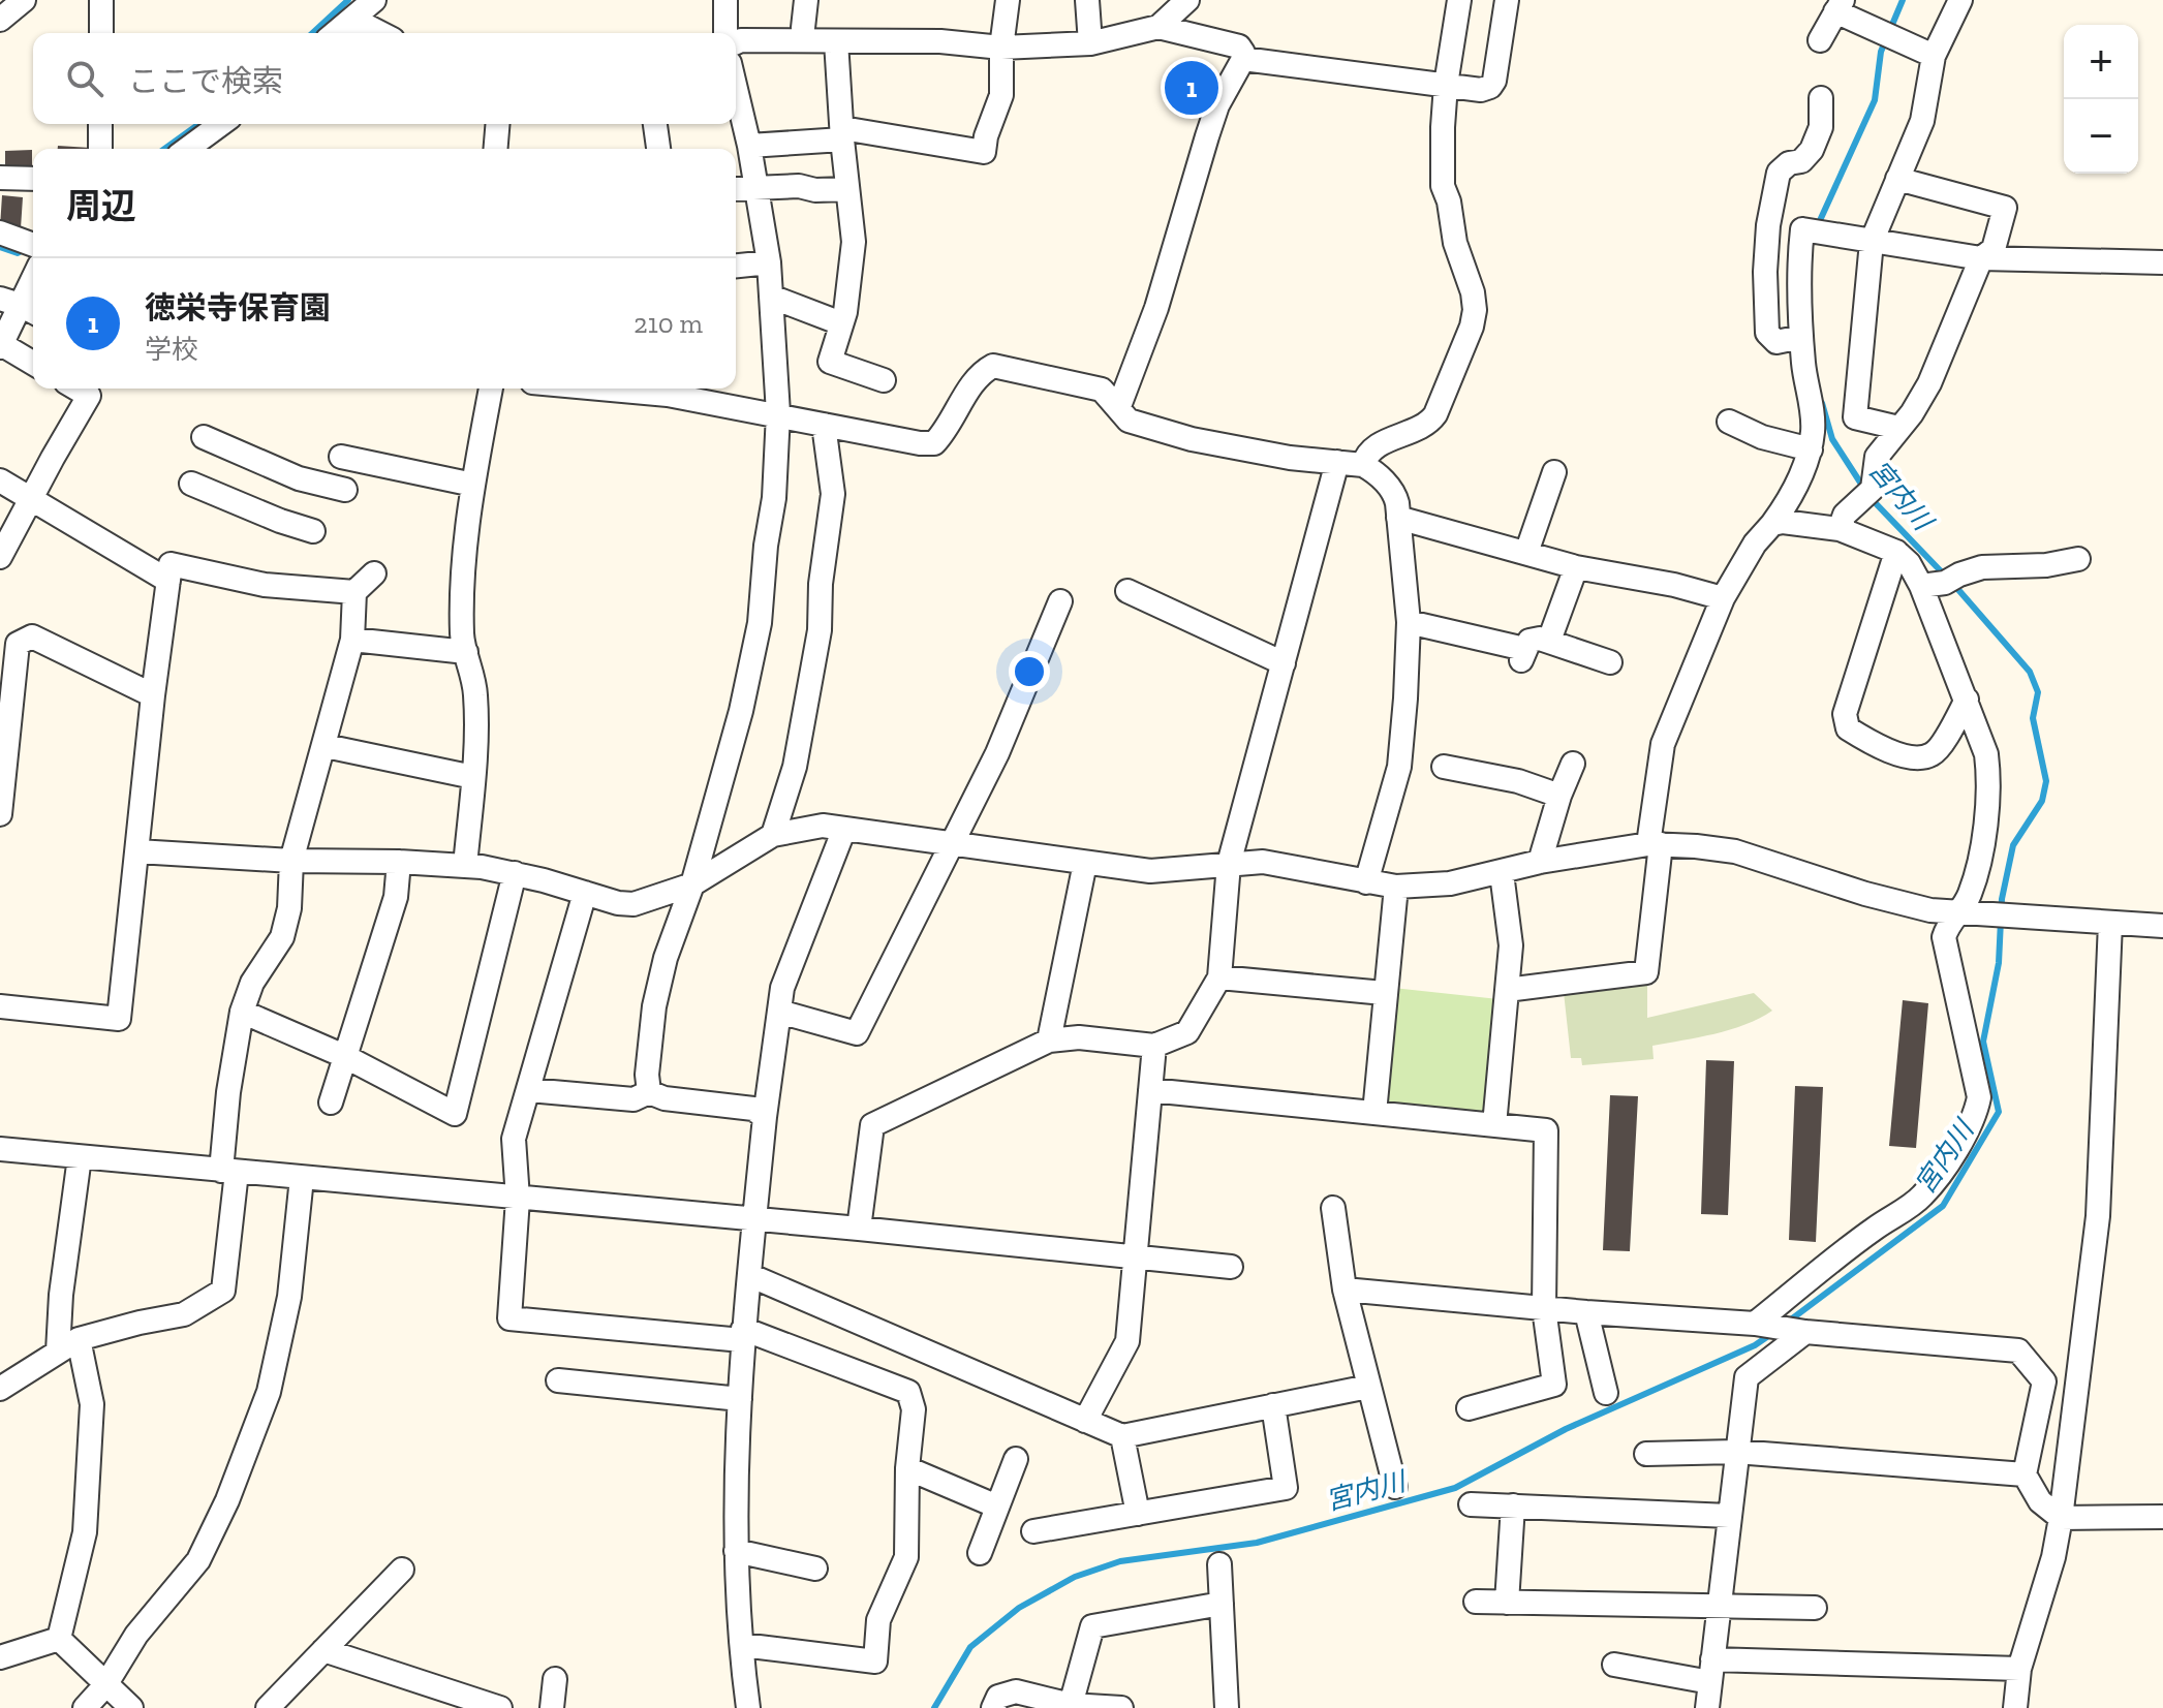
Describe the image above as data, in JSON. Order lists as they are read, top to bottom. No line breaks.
{"water":["宮内川"],"page":{"map_buttons":["+","−"],"search":"ここで検索","pins":"1","heading":"周辺","list":[{"mark":"1","name":"徳栄寺保育園","note":"学校","value":"210 m"}]}}
